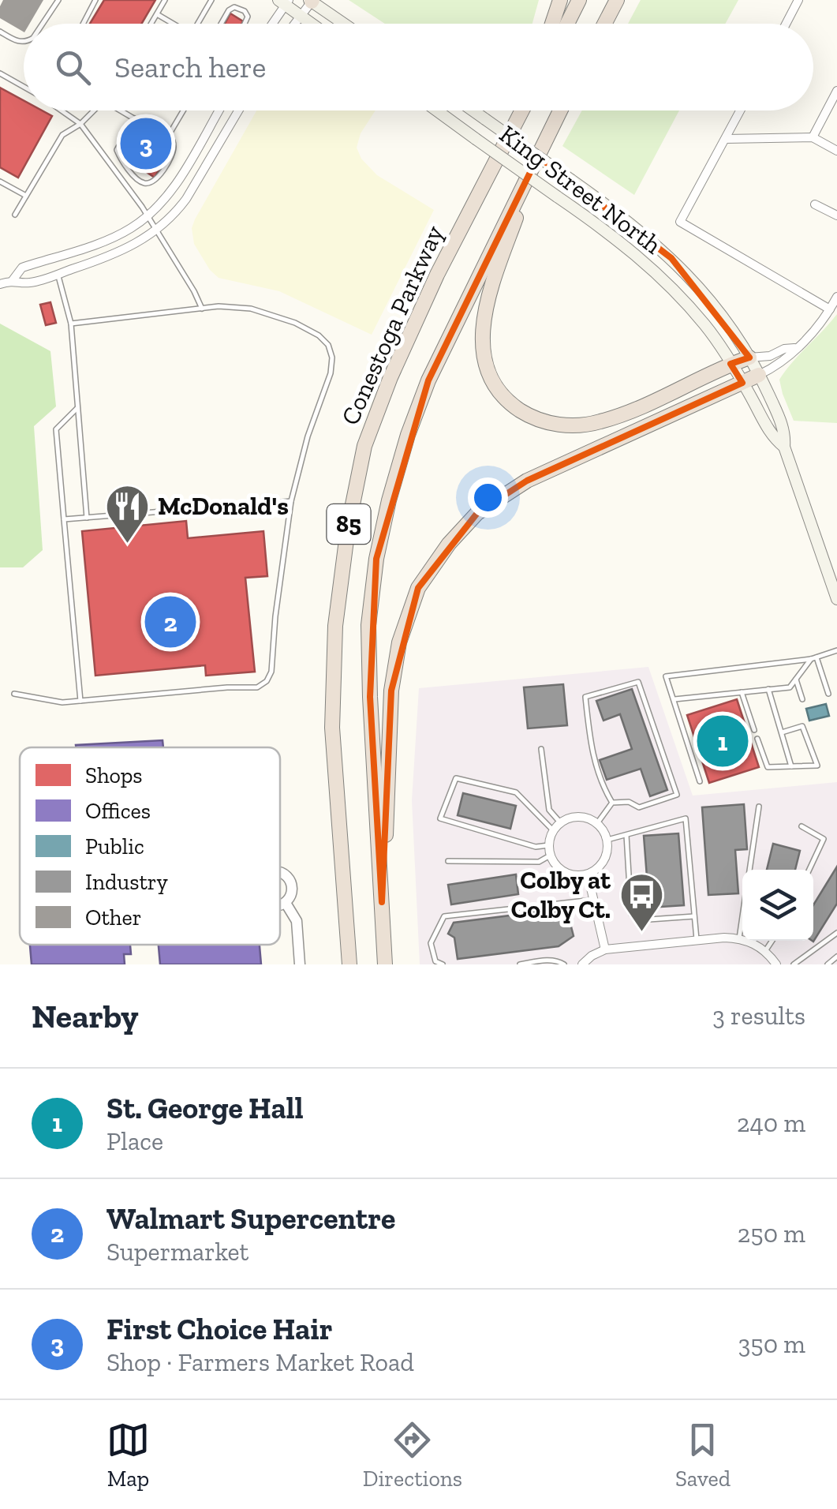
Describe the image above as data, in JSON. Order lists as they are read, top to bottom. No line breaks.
{"streets":{"highway":["Conestoga Parkway","85"],"main road":["King Street North"]},"places":{"restaurant":["McDonald's"],"bus stop":["Colby at Colby Ct."]},"legend":["Shops","Offices","Public","Industry","Other"],"page":{"search":"Search here","pins":["3","2","1"],"heading":["Nearby","3 results"],"list":[{"mark":"1","name":"St. George Hall","note":"Place","value":"240 m"},{"mark":"2","name":"Walmart Supercentre","note":"Supermarket","value":"250 m"},{"mark":"3","name":"First Choice Hair","note":"Shop · Farmers Market Road","value":"350 m"}],"nav":["Map","Directions","Saved"]}}
